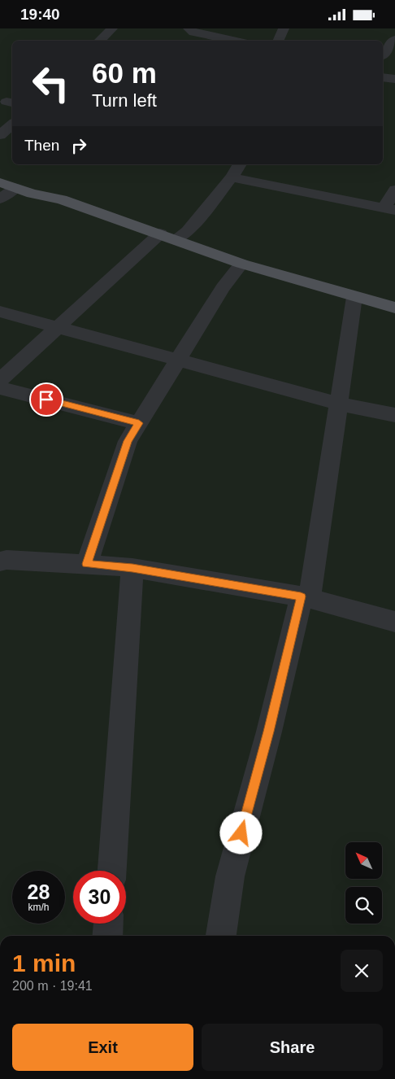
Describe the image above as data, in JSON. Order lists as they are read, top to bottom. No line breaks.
{"north":"top left","page":{"status":"19:40","turn":["60 m","Turn left"],"then":"Then","speed":"28 km/h","limit":"30","heading":["1 min","200 m · 19:41"],"buttons":["Exit","Share"]}}
